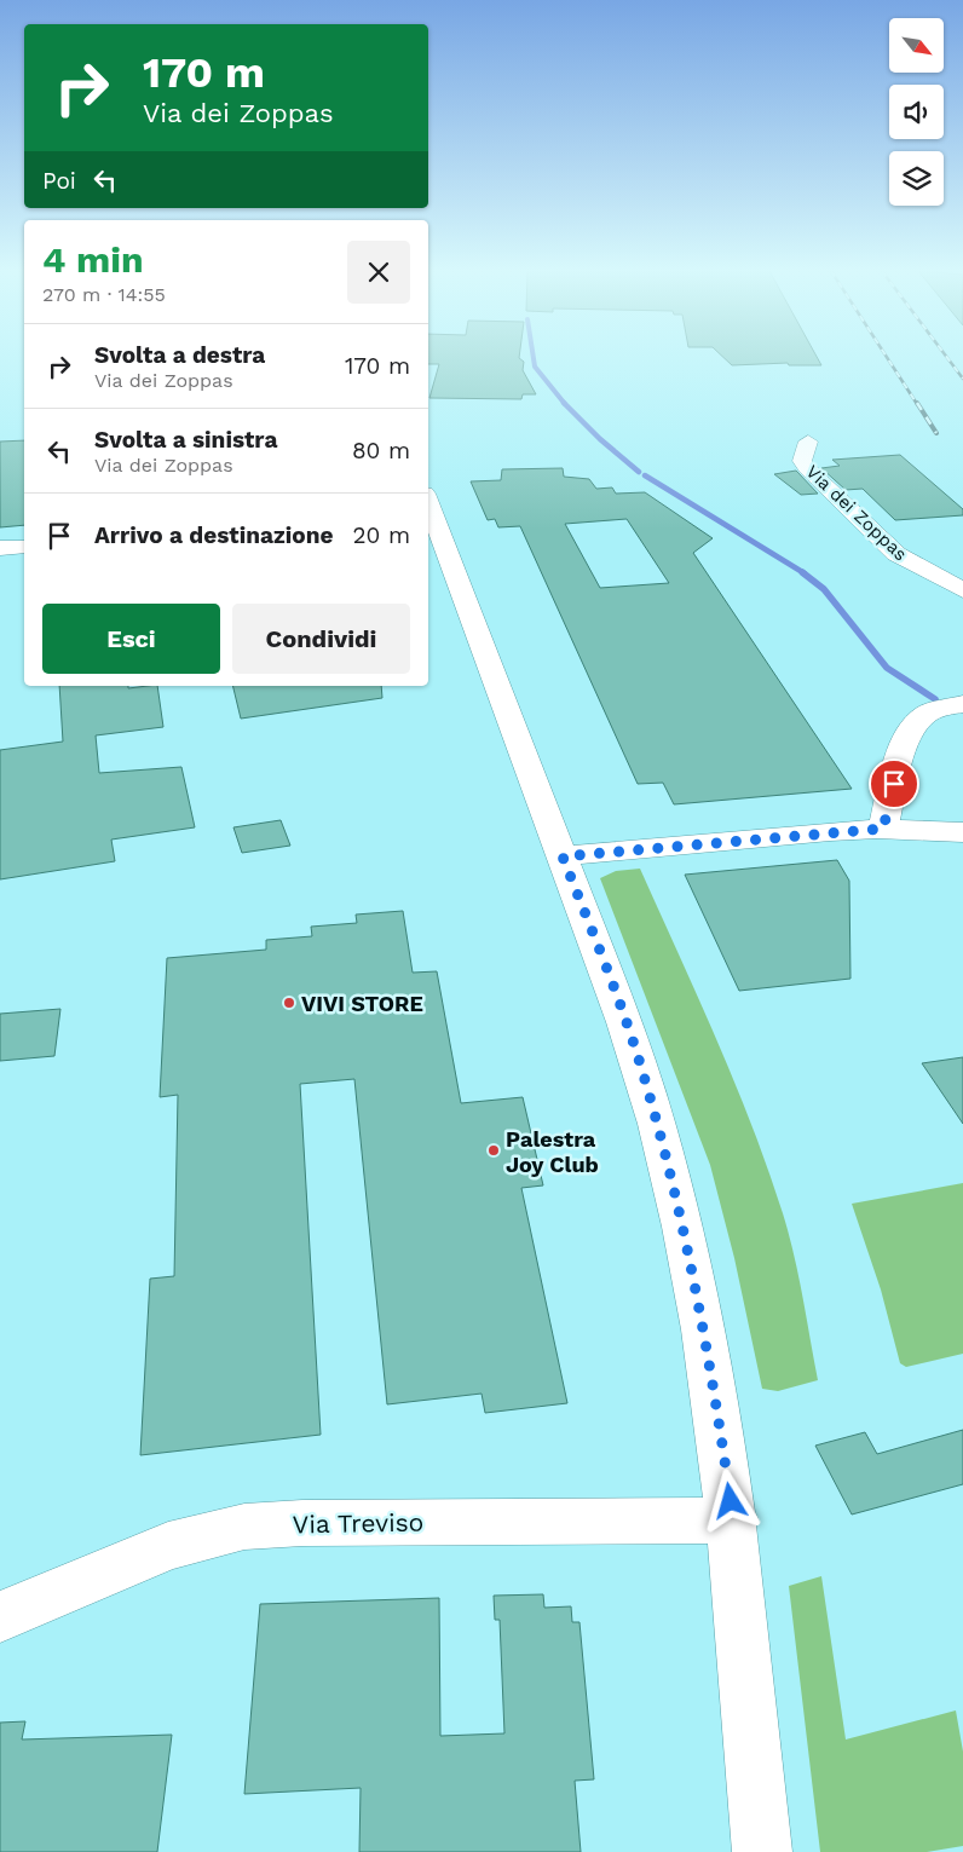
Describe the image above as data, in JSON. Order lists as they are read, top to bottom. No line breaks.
{"streets":{"street":["Via dei Zoppas","Via Treviso"]},"places":["VIVI STORE","Palestra Joy Club"],"north":"bottom right","page":{"turn":["170 m","Via dei Zoppas"],"then":"Poi","heading":["4 min","270 m · 14:55"],"list":[{"name":"Svolta a destra","note":"Via dei Zoppas","value":"170 m"},{"name":"Svolta a sinistra","note":"Via dei Zoppas","value":"80 m"},{"name":"Arrivo a destinazione","value":"20 m"}],"buttons":["Esci","Condividi"]}}
